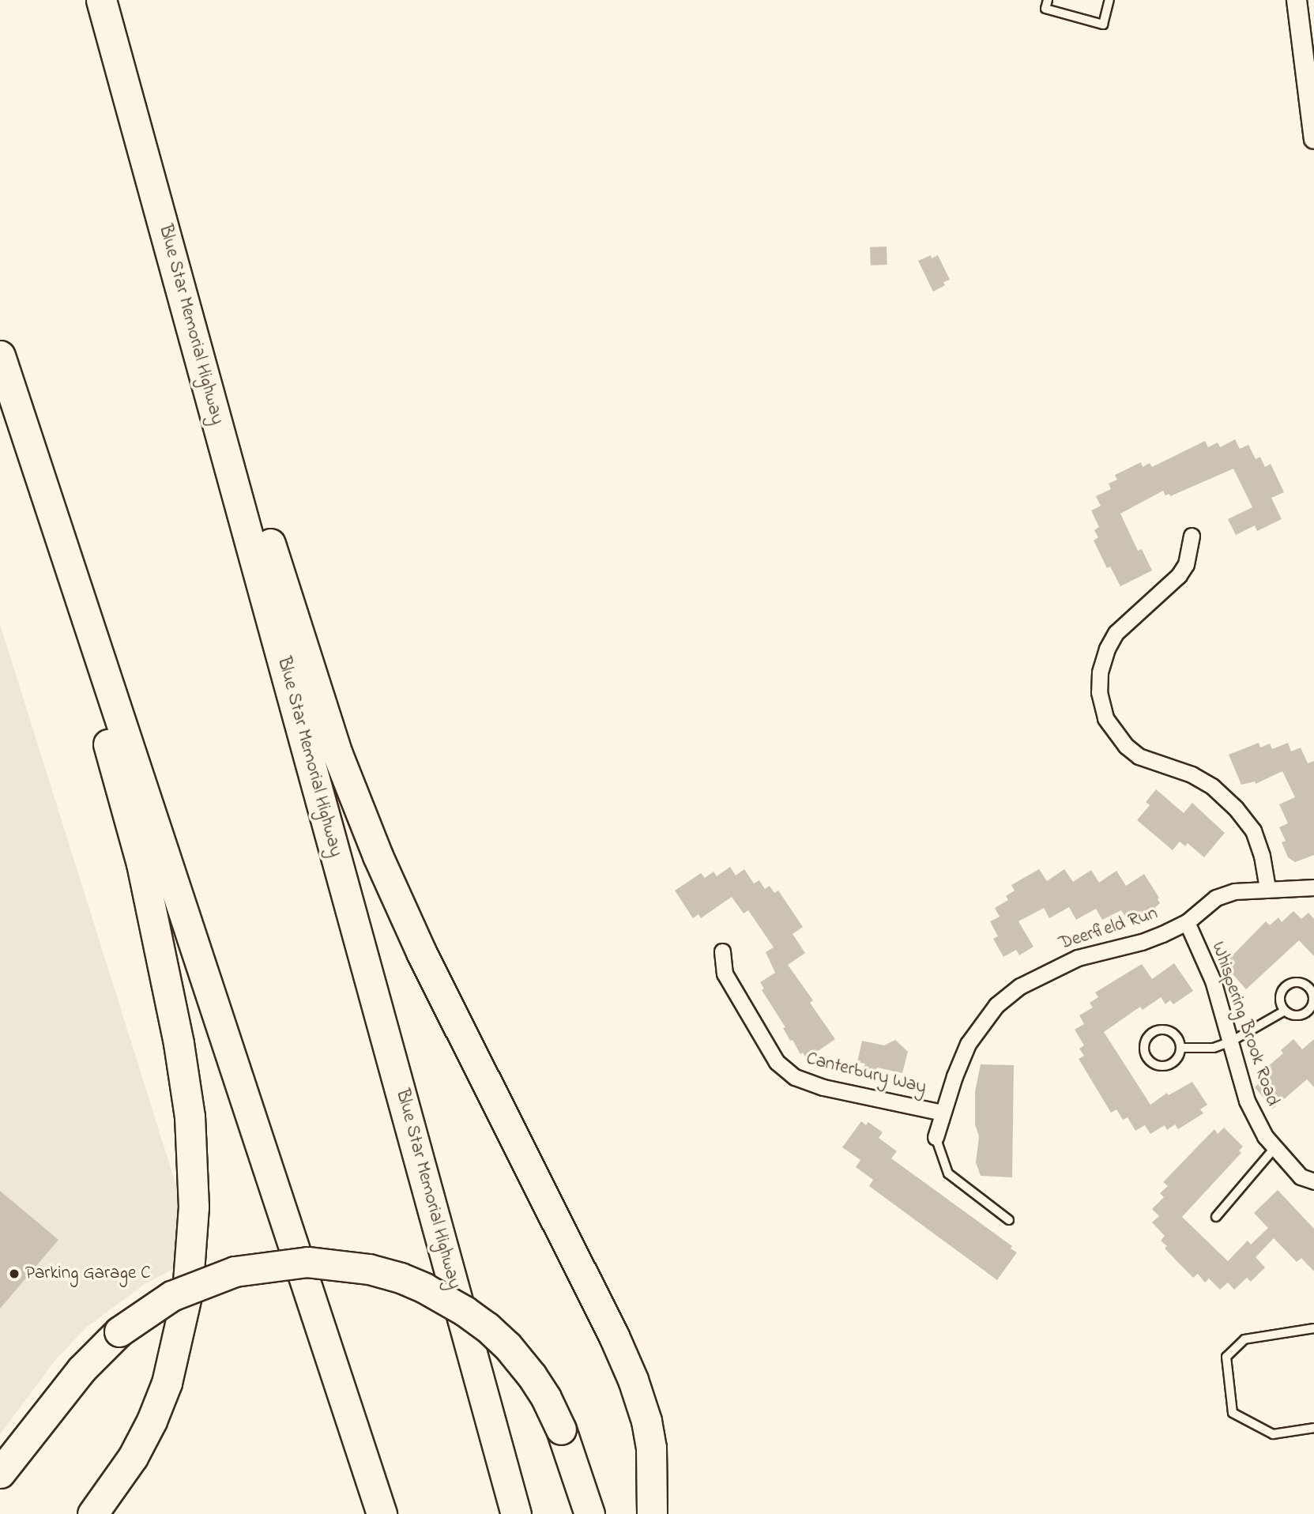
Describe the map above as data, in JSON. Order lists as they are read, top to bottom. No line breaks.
{"streets":{"highway":["Blue Star Memorial Highway"],"street":["Deerfield Run","Whispering Brook Road","Canterbury Way"]},"crossings":[["Deerfield Run","Whispering Brook Road"],["Deerfield Run","Canterbury Way"]],"places":["Parking Garage C"]}
